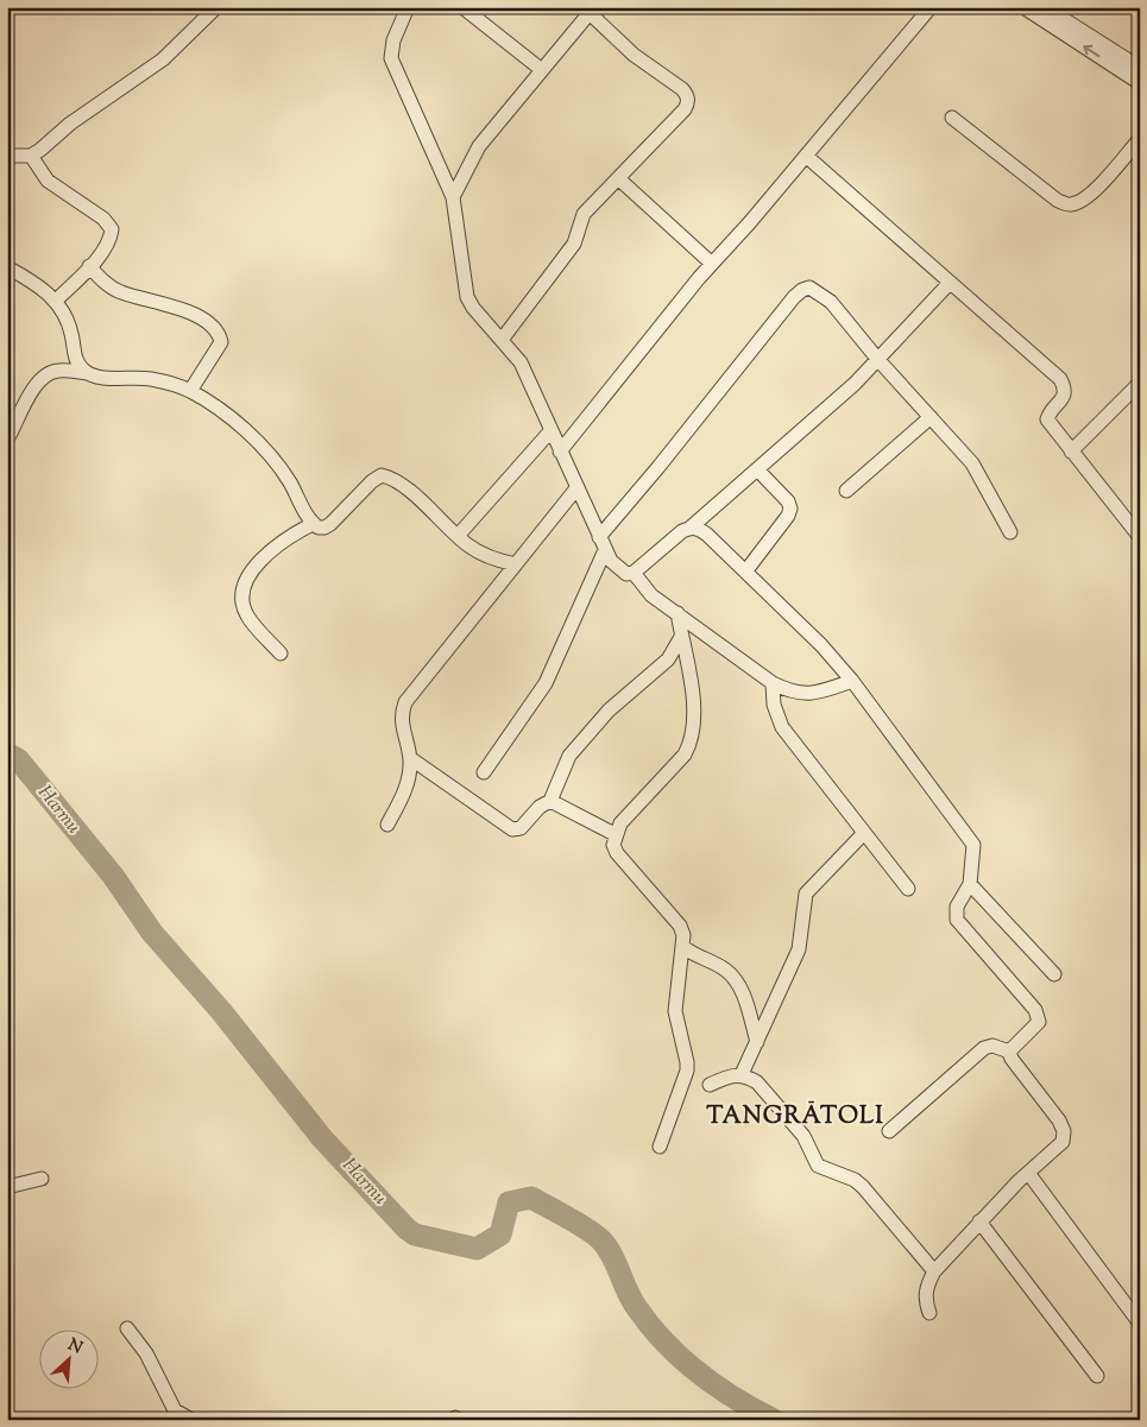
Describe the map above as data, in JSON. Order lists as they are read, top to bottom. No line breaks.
{"districts":["TANGRĀTOLI"],"water":["Harmu"],"north":"top right"}
